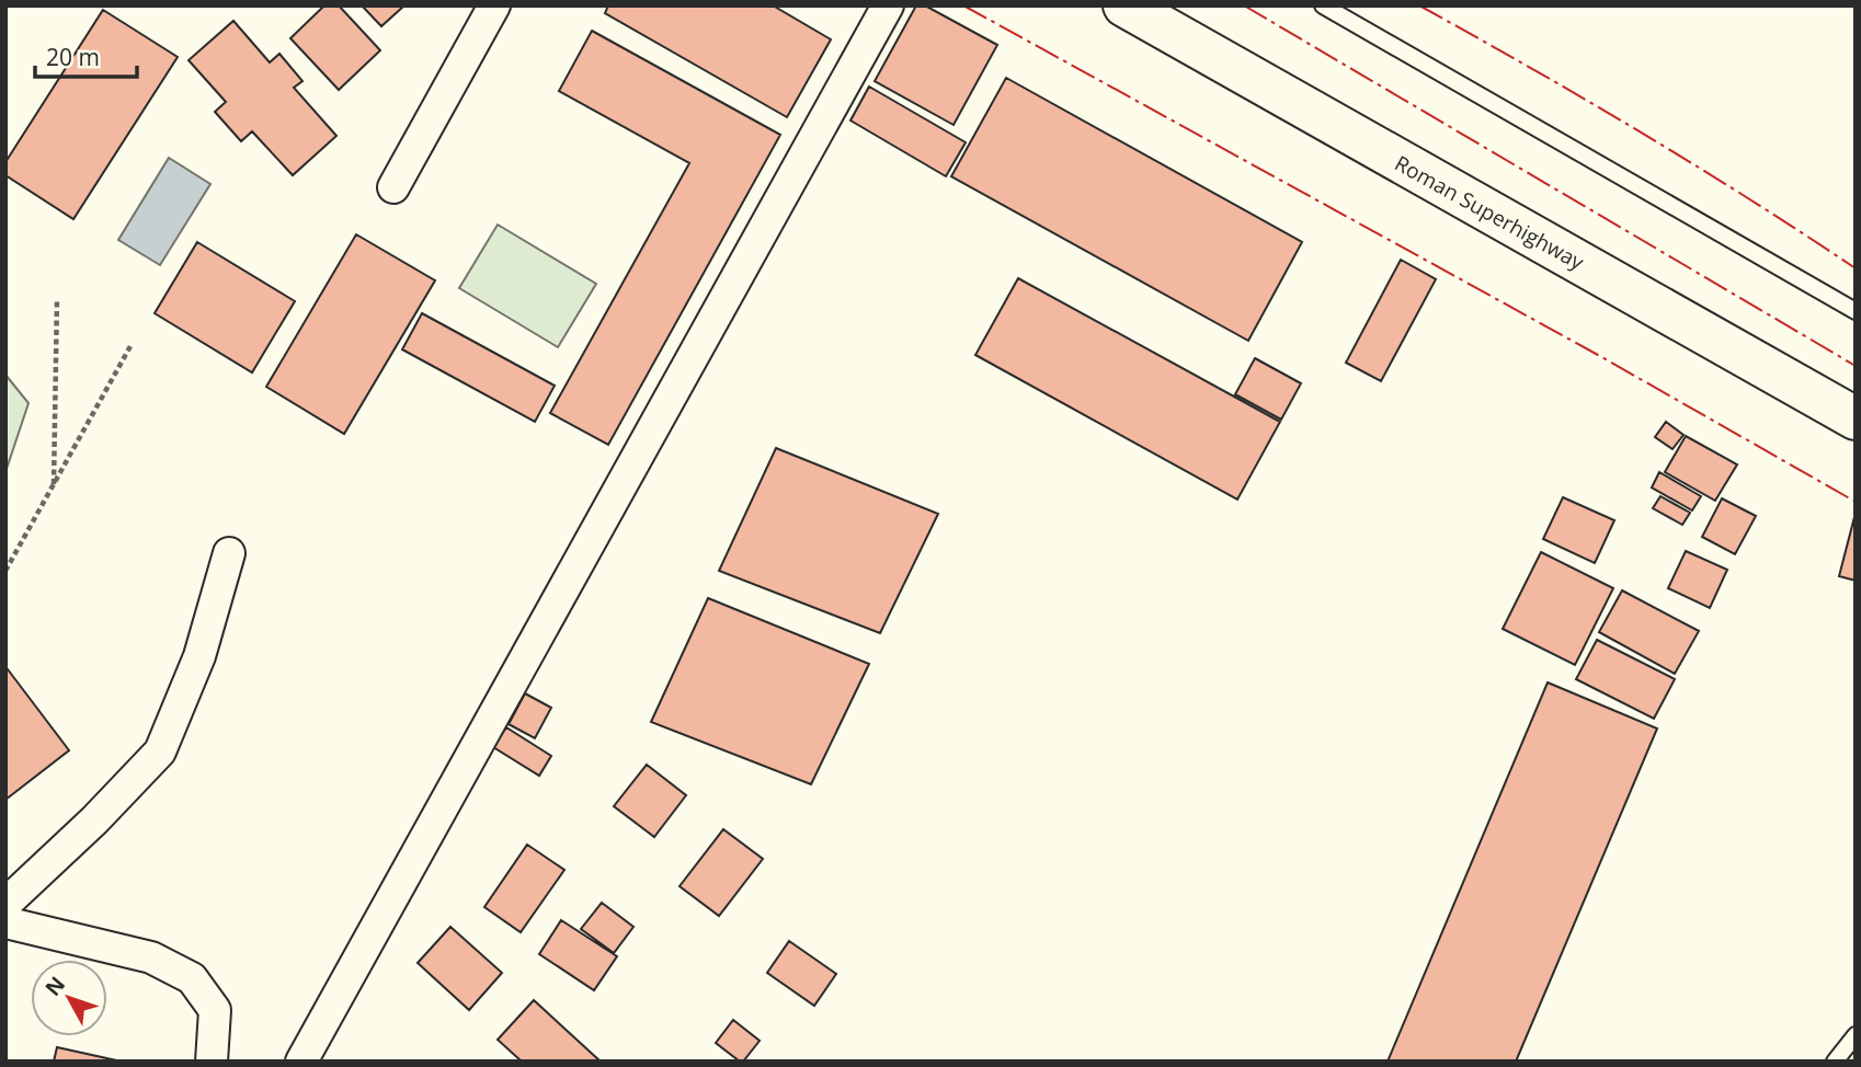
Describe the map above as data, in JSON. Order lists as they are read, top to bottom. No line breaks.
{"streets":{"main road":["Roman Superhighway"]},"scale_bar":"20 m","north":"top left"}
